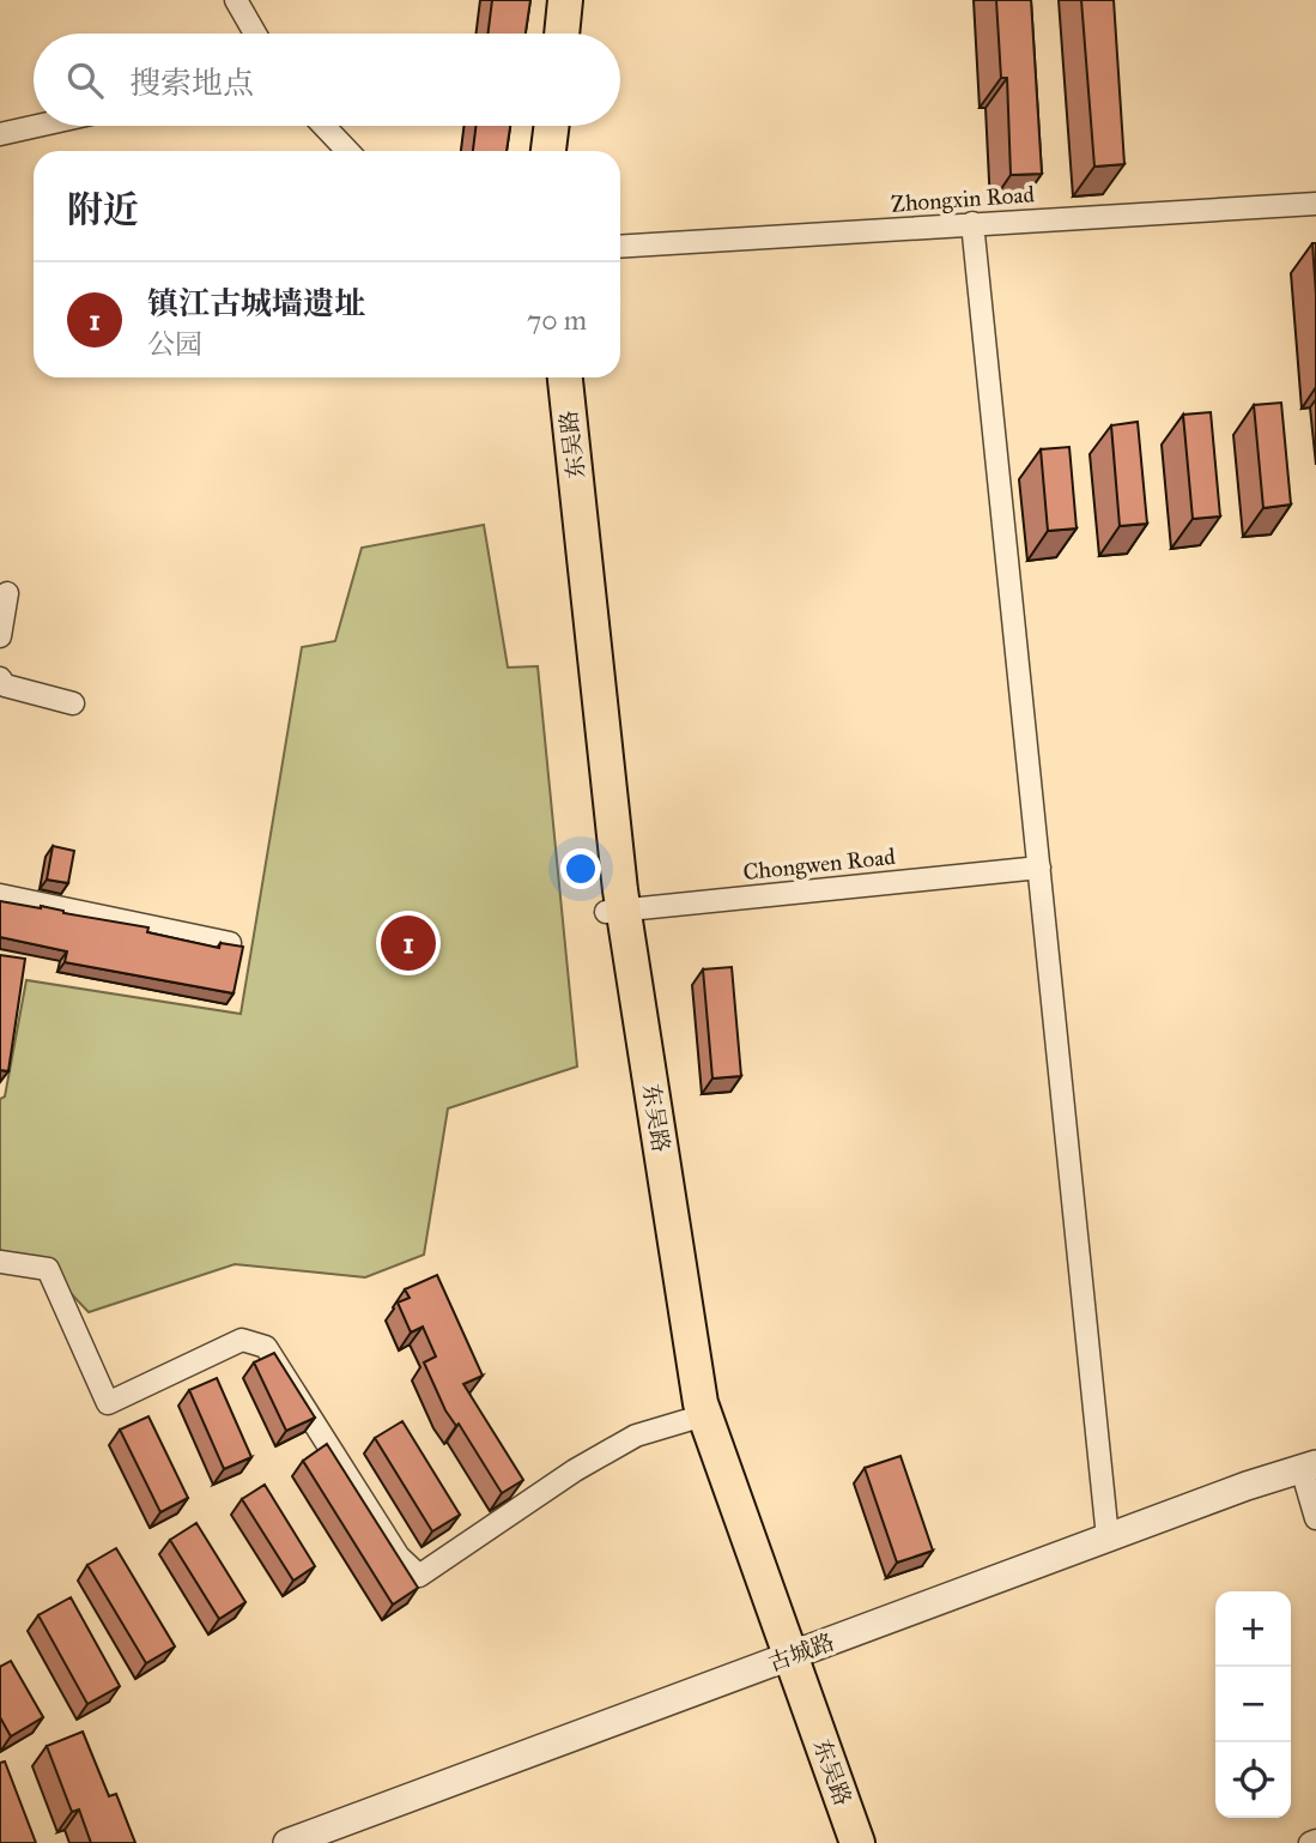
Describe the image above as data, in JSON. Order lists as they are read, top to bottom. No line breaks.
{"streets":{"main road":["东吴路"],"street":["Zhongxin Road","Chongwen Road","古城路"]},"crossings":[["东吴路","Chongwen Road"],["东吴路","古城路"]],"page":{"search":"搜索地点","heading":"附近","list":[{"mark":"1","name":"镇江古城墙遗址","note":"公园","value":"70 m"}],"pins":"1","map_buttons":["+","−"]}}
